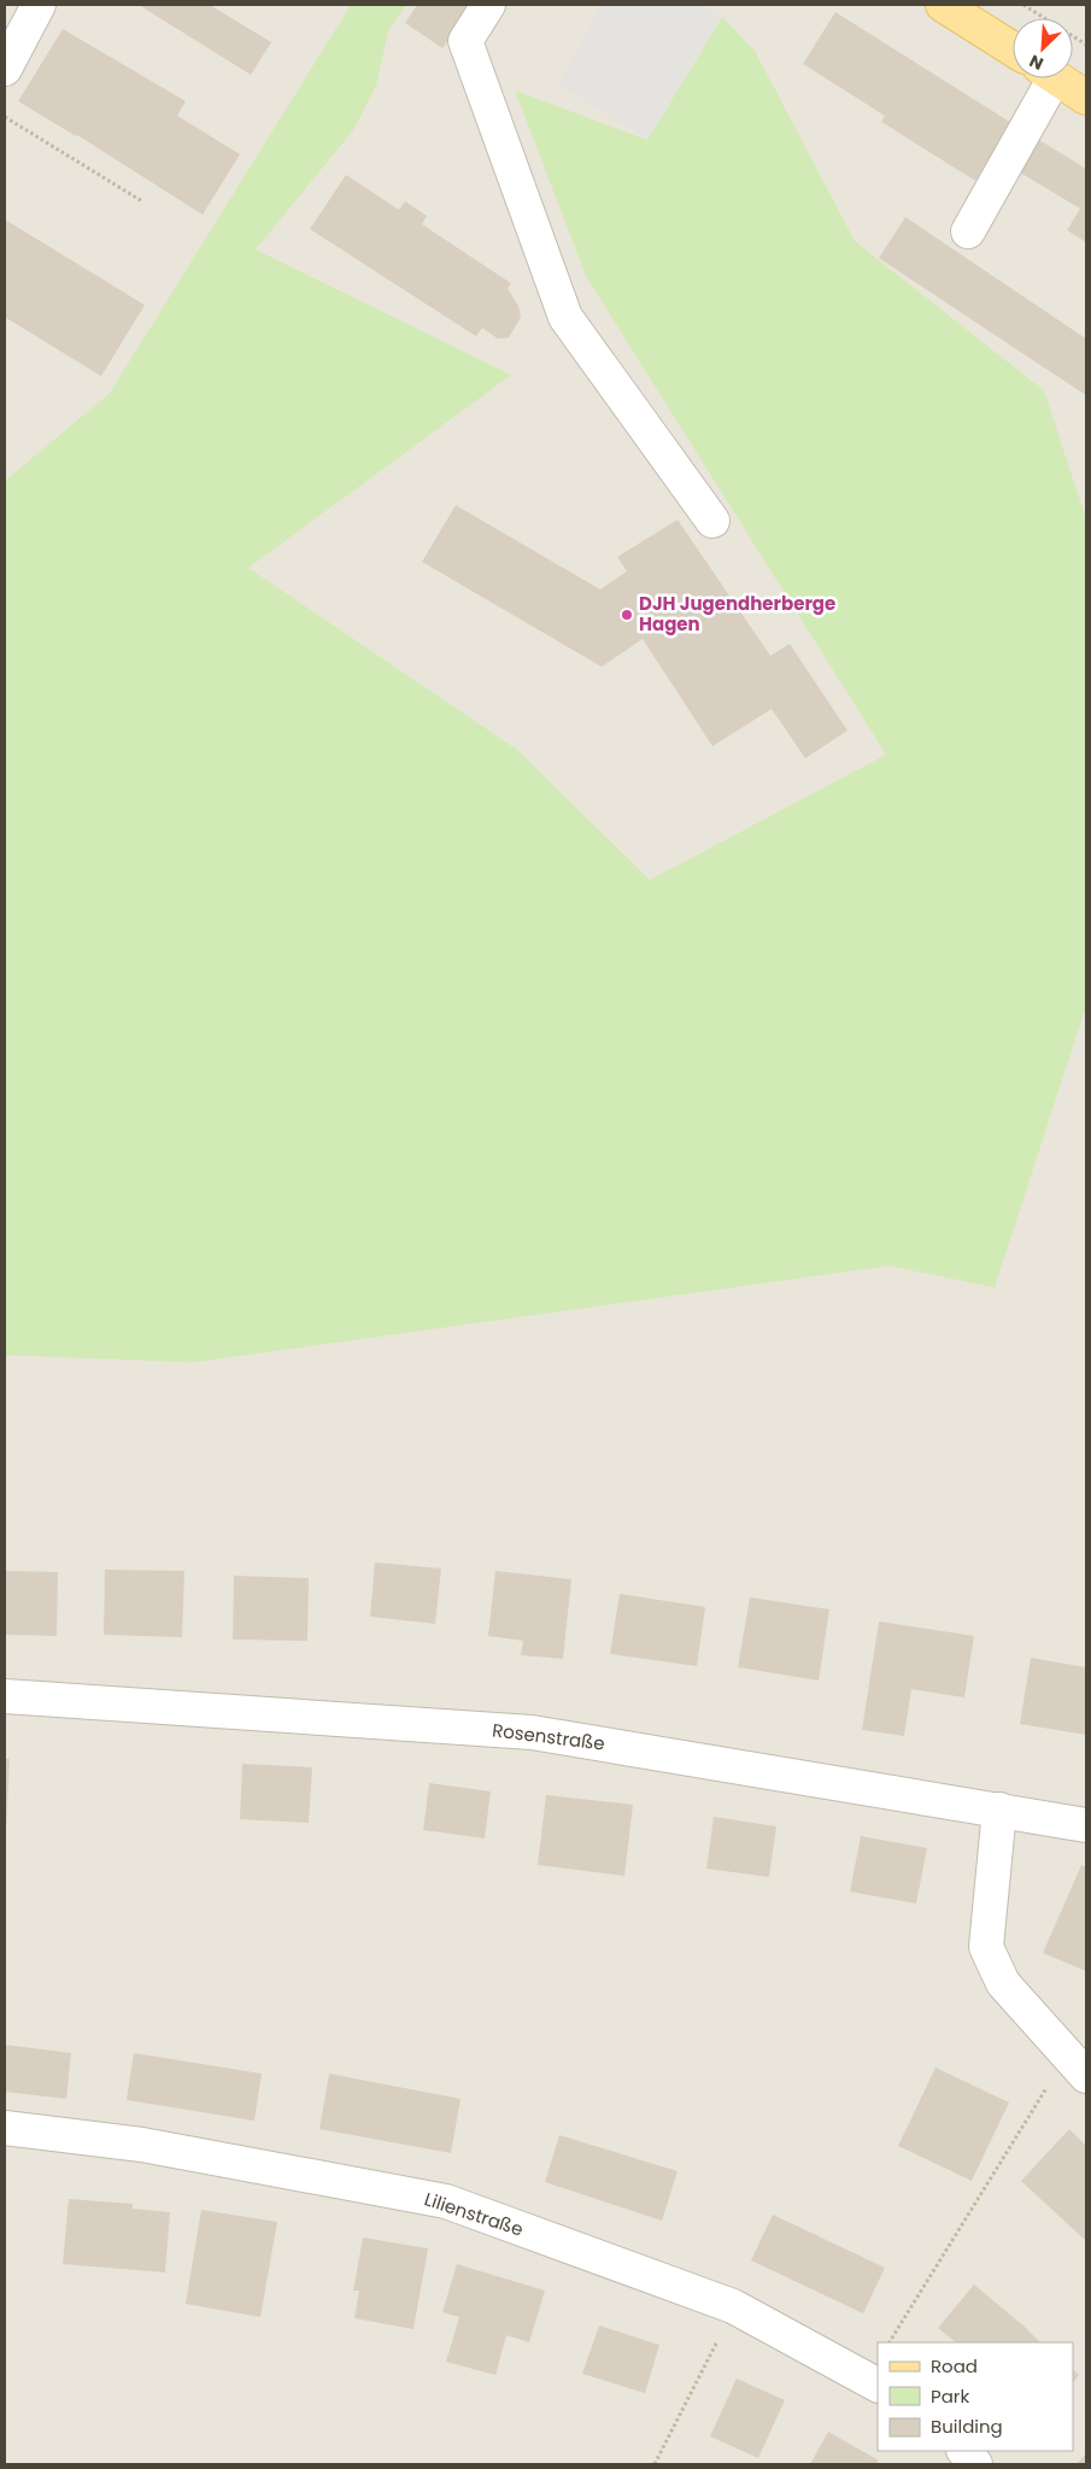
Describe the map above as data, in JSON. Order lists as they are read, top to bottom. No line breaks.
{"streets":{"street":["Rosenstraße","Lilienstraße"]},"places":["DJH Jugendherberge Hagen"],"legend":["Road","Park","Building"],"north":"bottom left"}
